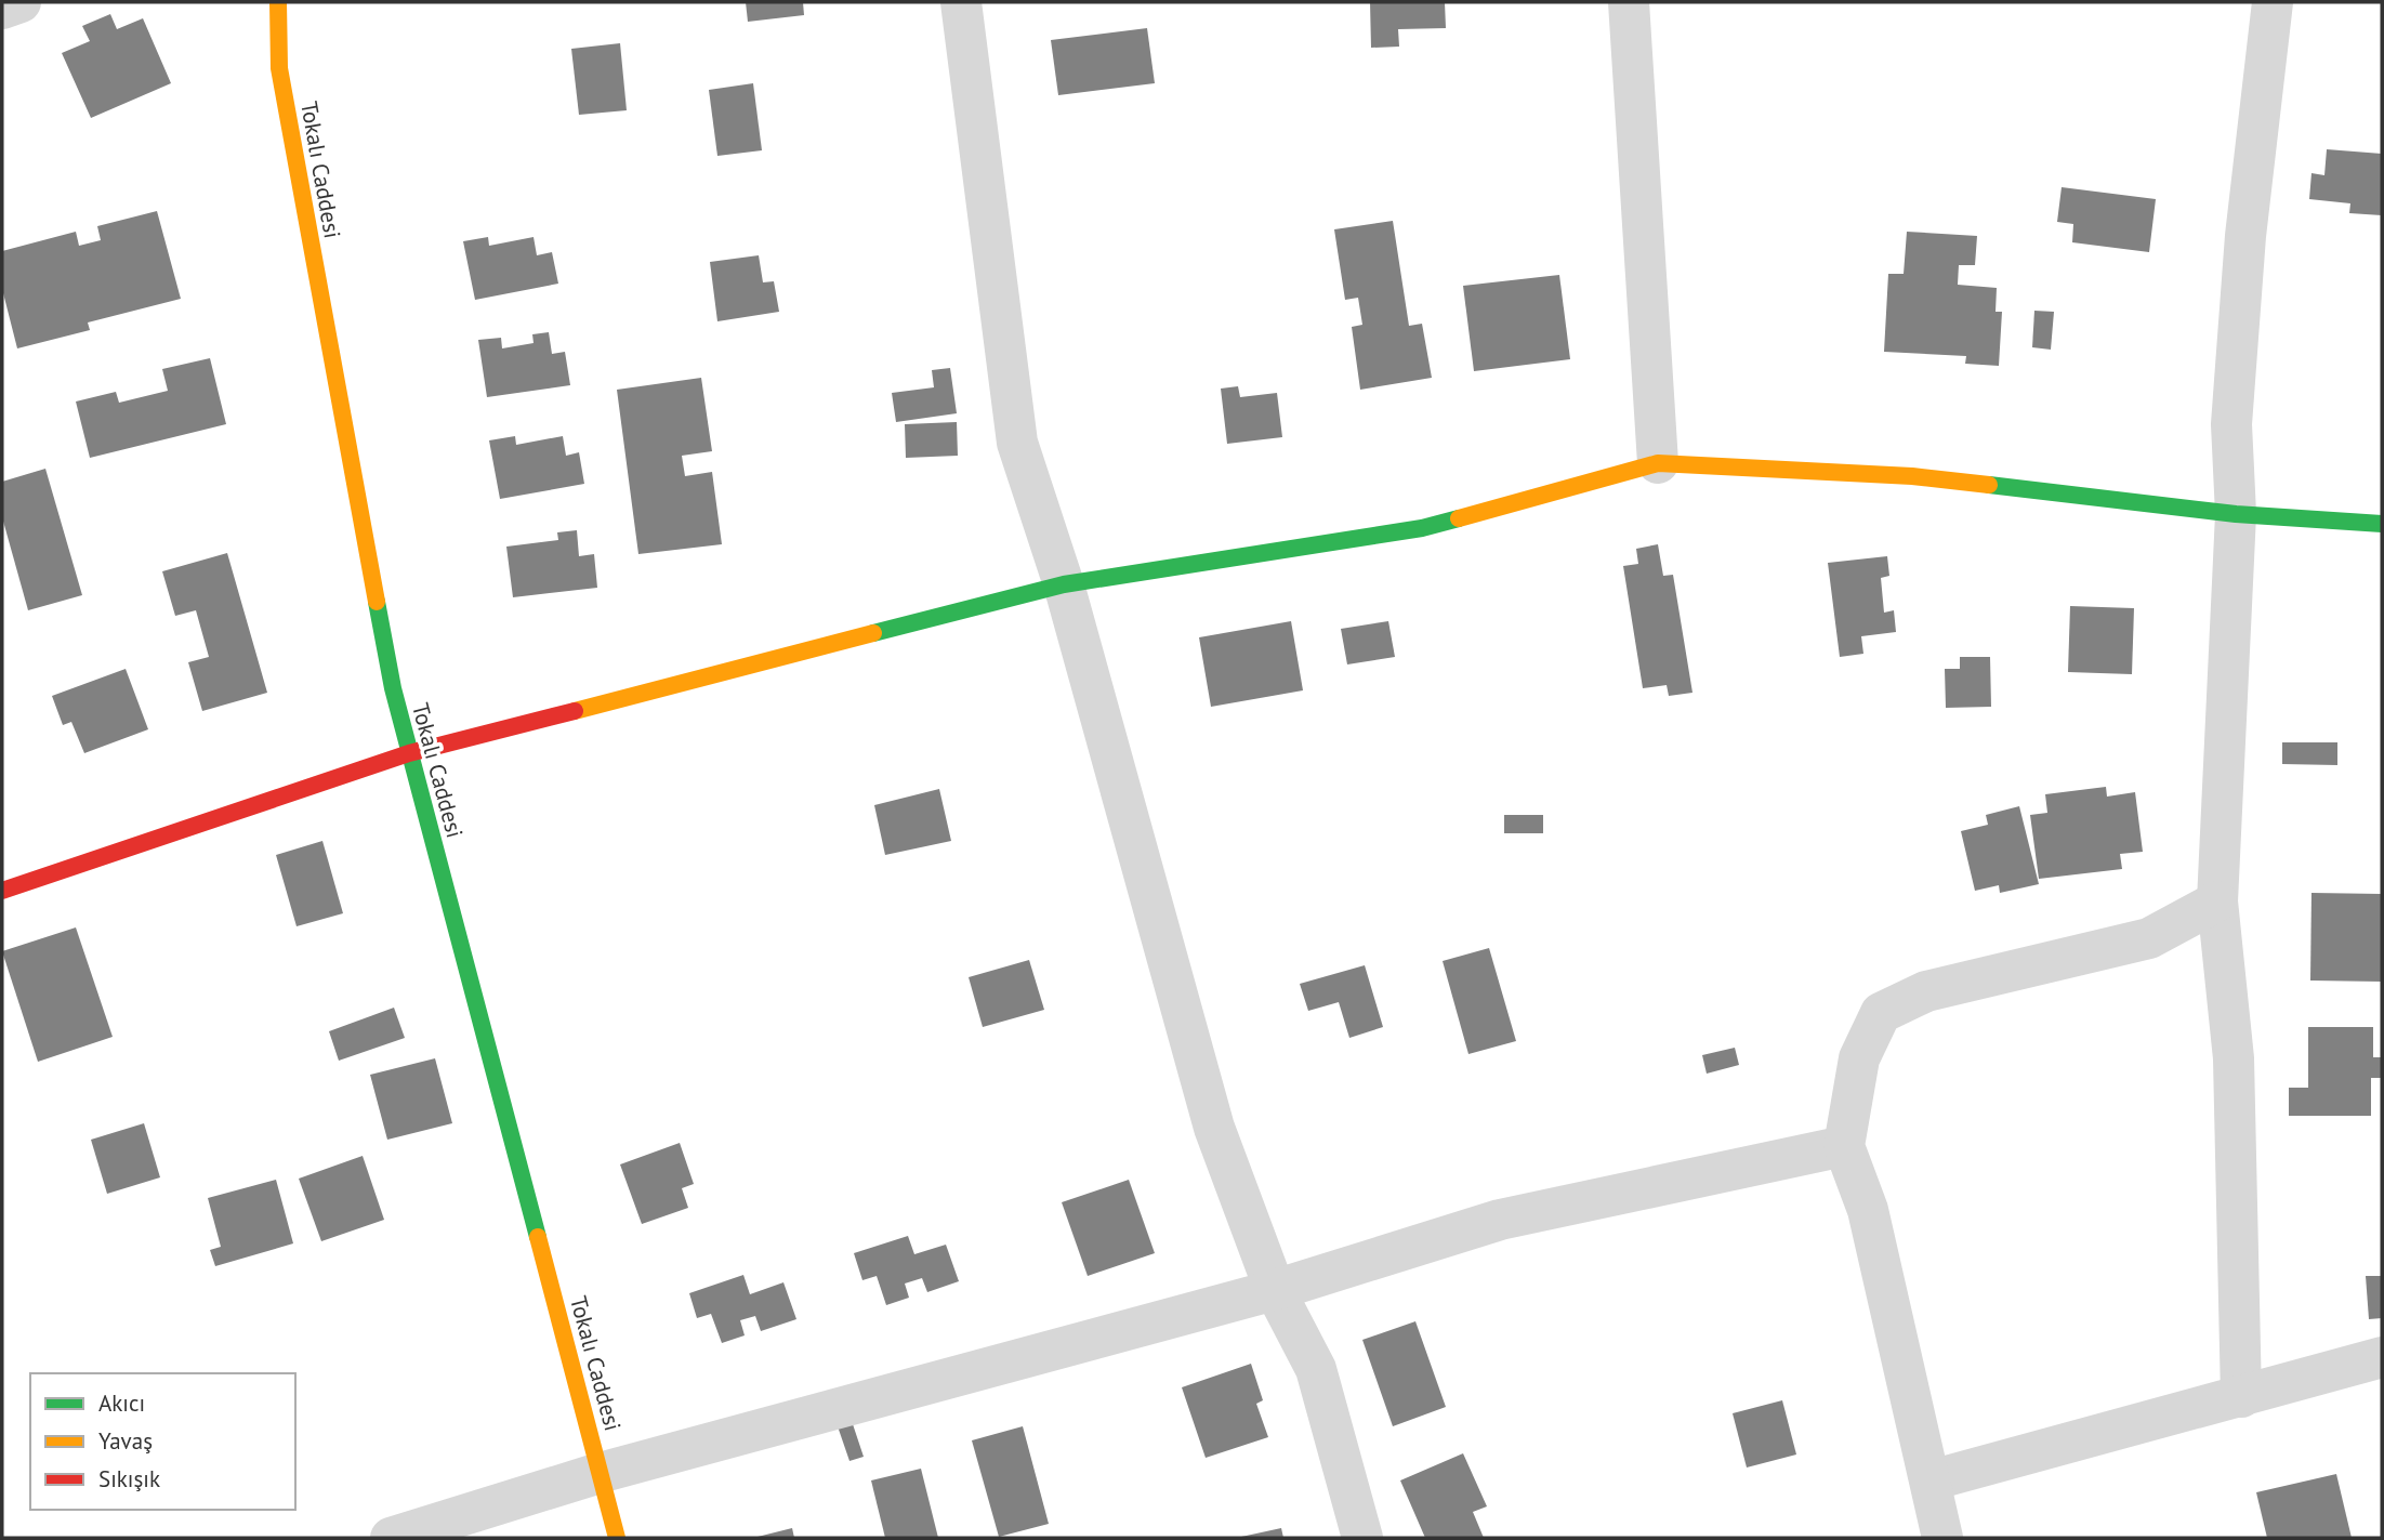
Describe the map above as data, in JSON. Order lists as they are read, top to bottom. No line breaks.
{"streets":{"street":["Tokalı Caddesi"]},"legend":["Akıcı","Yavaş","Sıkışık"]}
